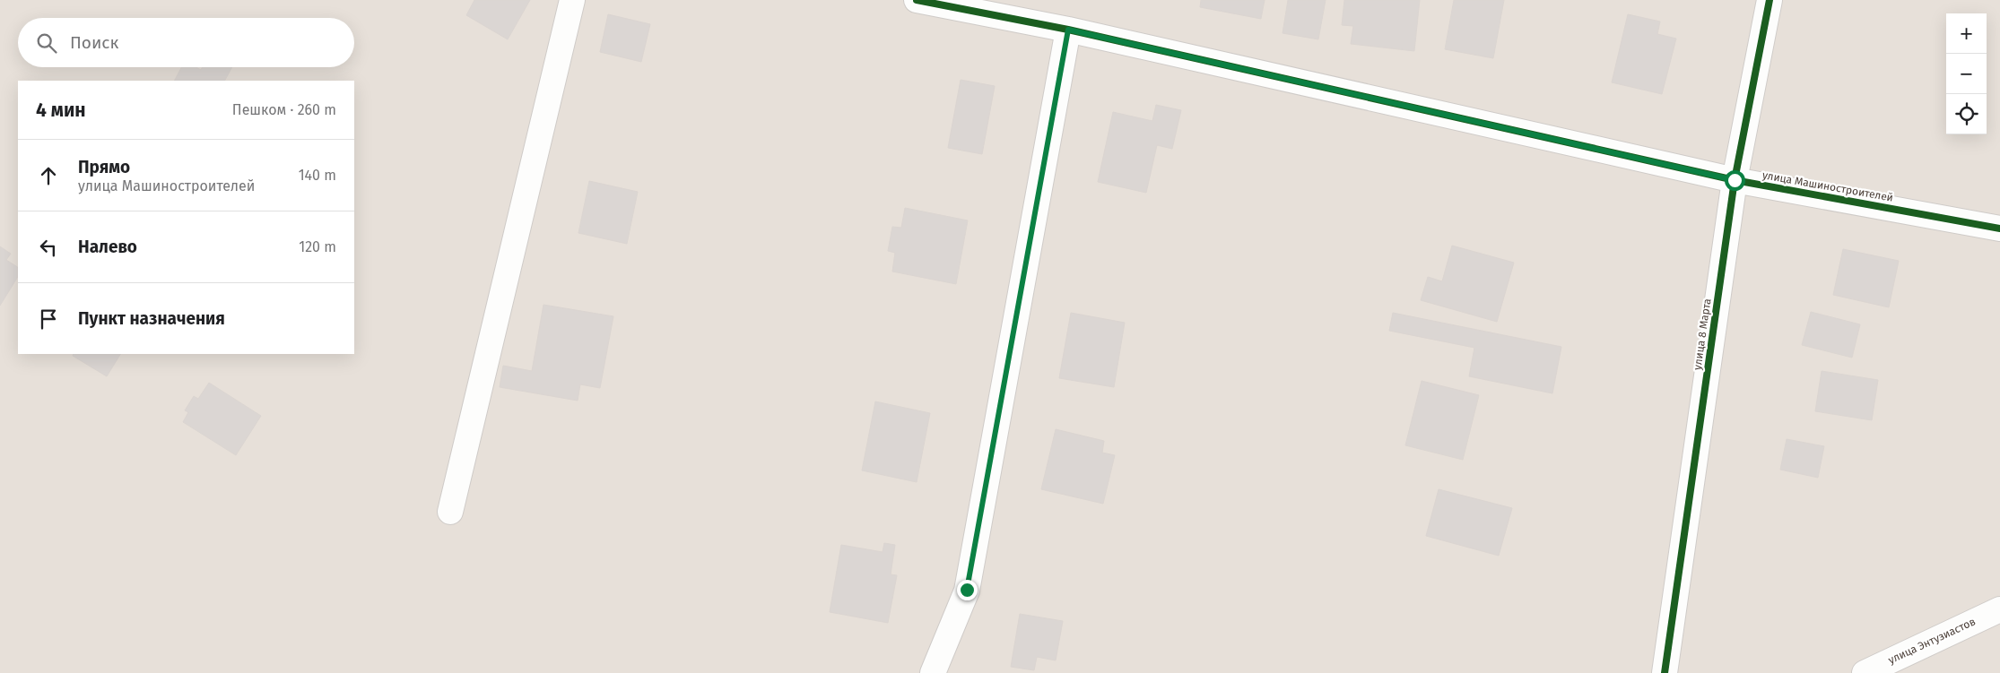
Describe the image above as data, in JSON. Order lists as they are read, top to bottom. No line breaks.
{"streets":{"street":["улица Машиностроителей","улица 8 Марта","улица Энтузиастов"]},"crossings":[["улица Машиностроителей","улица 8 Марта"]],"page":{"map_buttons":["+","−"],"search":"Поиск","heading":["4 мин","Пешком · 260 m"],"list":[["Прямо","улица Машиностроителей","140 m"],["Налево","120 m"],"Пункт назначения"]}}
